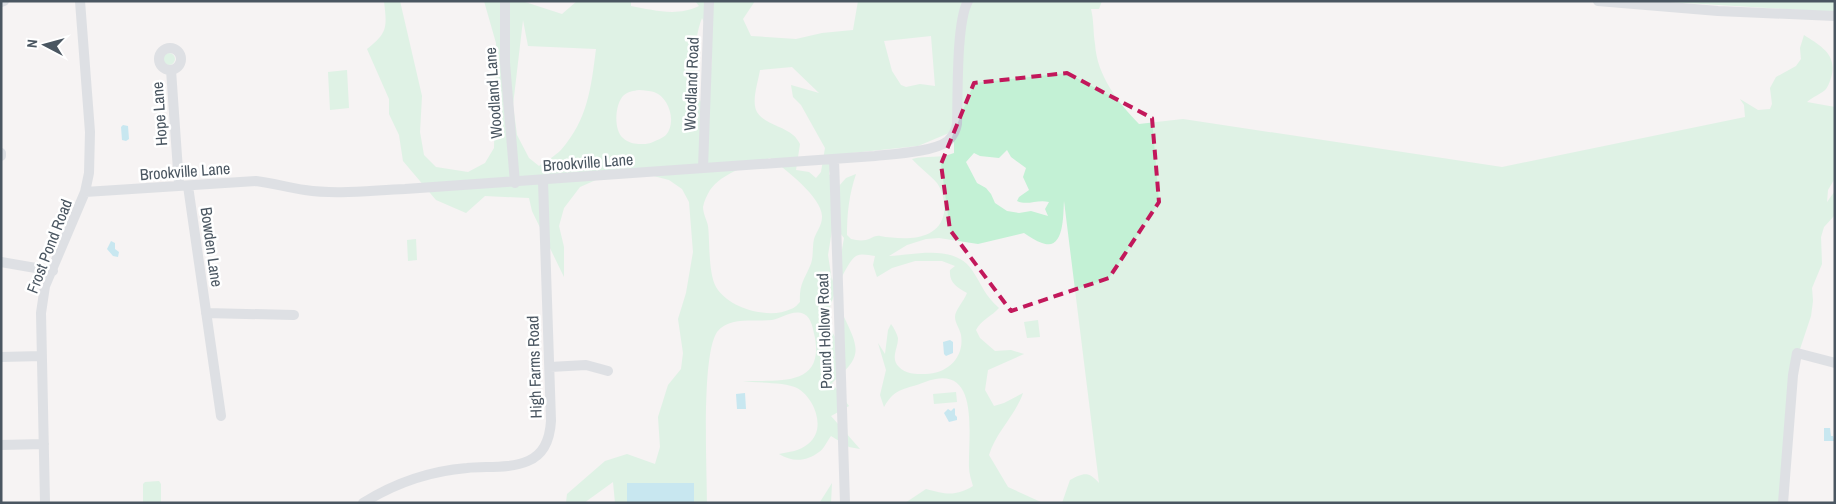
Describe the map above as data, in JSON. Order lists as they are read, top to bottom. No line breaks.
{"streets":{"street":["Woodland Road","Woodland Lane","Hope Lane","Brookville Lane","Frost Pond Road","Bowden Lane","Pound Hollow Road","High Farms Road"]},"crossings":[["Woodland Road","Brookville Lane"],["Woodland Lane","Brookville Lane"],["Hope Lane","Brookville Lane"],["Hope Lane","Bowden Lane"],["Brookville Lane","Frost Pond Road"],["Brookville Lane","Bowden Lane"],["Brookville Lane","Pound Hollow Road"],["Brookville Lane","High Farms Road"]],"north":"left"}
